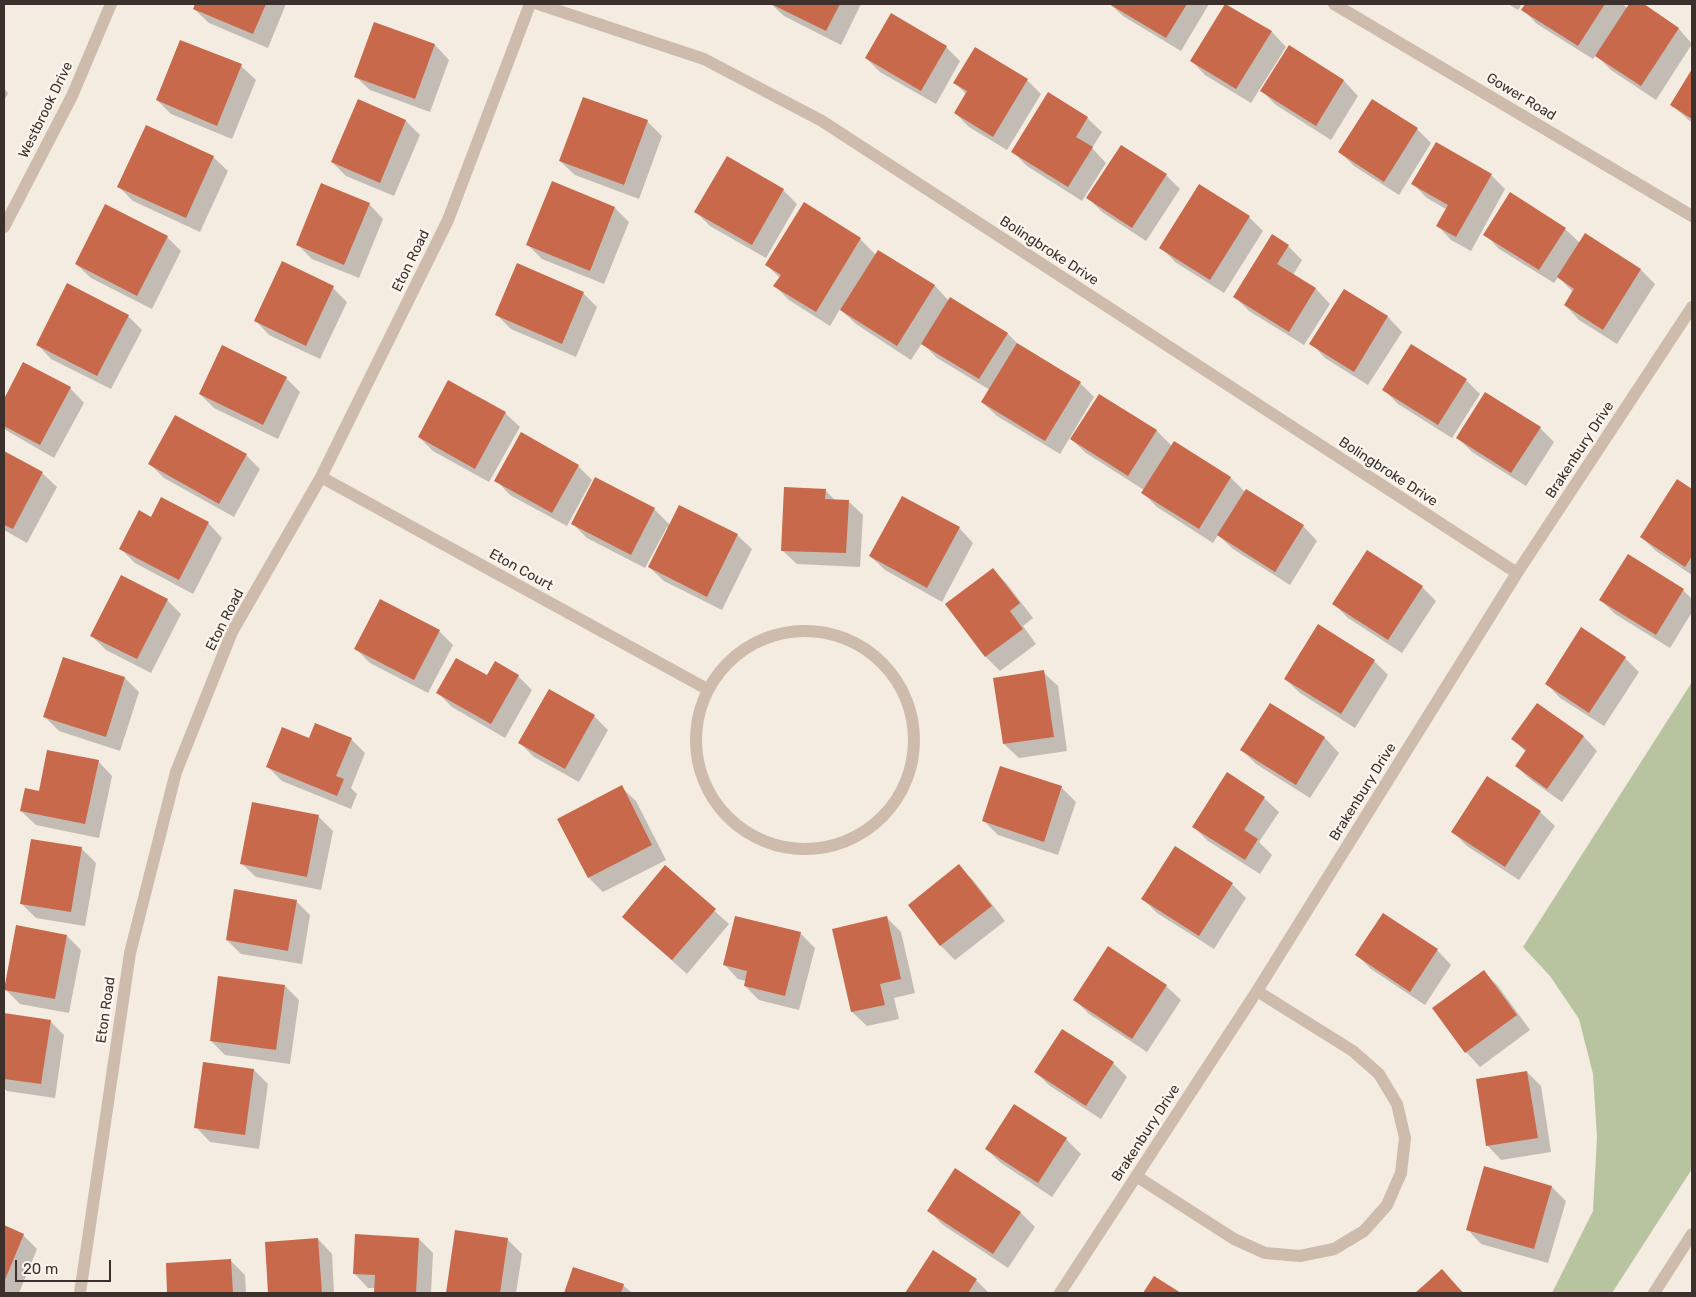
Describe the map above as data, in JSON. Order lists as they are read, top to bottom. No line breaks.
{"streets":{"street":["Gower Road","Westbrook Drive","Bolingbroke Drive","Eton Road","Brakenbury Drive","Eton Court"]},"crossings":[["Bolingbroke Drive","Brakenbury Drive"],["Eton Road","Eton Court"]],"scale_bar":"20 m"}
